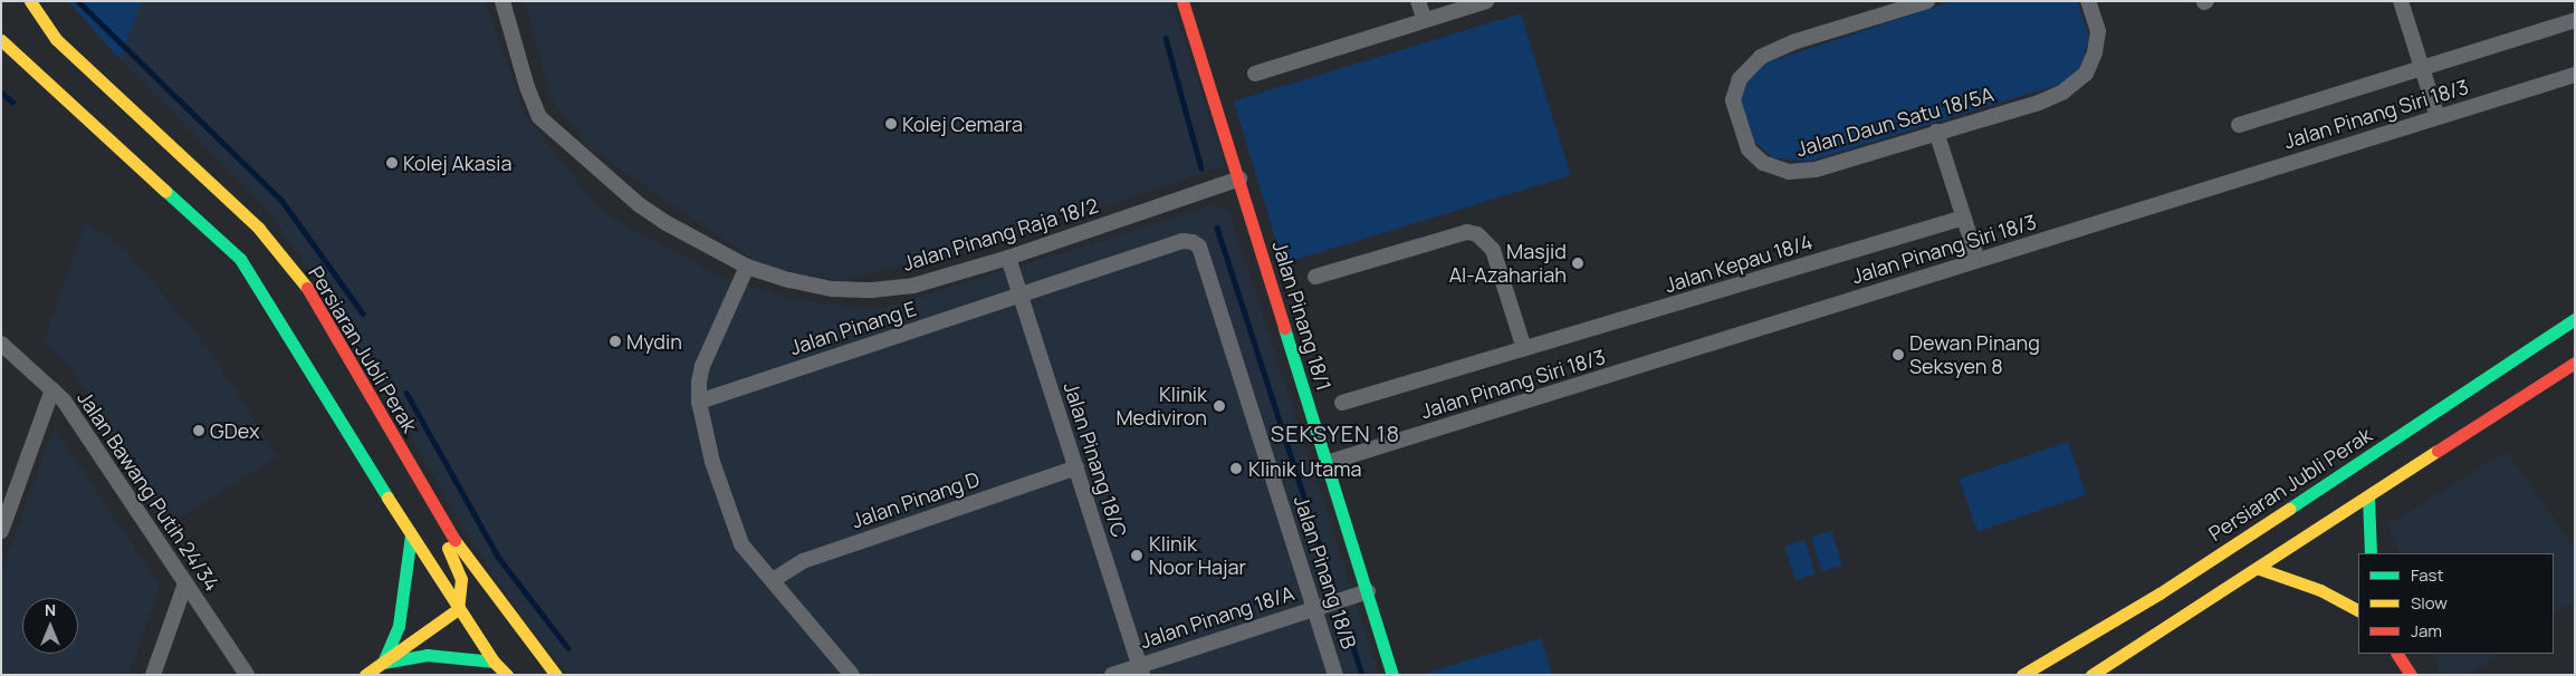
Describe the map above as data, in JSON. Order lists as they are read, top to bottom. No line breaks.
{"streets":{"main road":["Jalan Pinang 18/1","Persiaran Jubli Perak"],"street":["Jalan Pinang Siri 18/3","Jalan Daun Satu 18/5A","Jalan Pinang Raja 18/2","Jalan Kepau 18/4","Jalan Pinang E","Jalan Pinang 18/C","Jalan Bawang Putih 24/34","Jalan Pinang D","Jalan Pinang 18/B","Jalan Pinang 18/A"]},"crossings":[["Jalan Pinang Siri 18/3","Jalan Pinang 18/1"],["Jalan Pinang Raja 18/2","Jalan Pinang 18/1"],["Jalan Pinang Raja 18/2","Jalan Pinang 18/C"],["Jalan Pinang 18/1","Jalan Pinang 18/A"],["Jalan Pinang E","Jalan Pinang 18/C"],["Jalan Pinang E","Jalan Pinang 18/B"],["Jalan Pinang 18/C","Jalan Pinang D"],["Jalan Pinang 18/C","Jalan Pinang 18/B"],["Jalan Pinang 18/C","Jalan Pinang 18/A"],["Jalan Pinang 18/B","Jalan Pinang 18/A"]],"districts":["SEKSYEN 18"],"places":["Kolej Cemara","Kolej Akasia","Masjid Al-Azahariah","Mydin","Dewan Pinang Seksyen 8","Klinik Mediviron","GDex","Klinik Utama","Klinik Noor Hajar"],"legend":["Fast","Slow","Jam"],"north":"top"}
